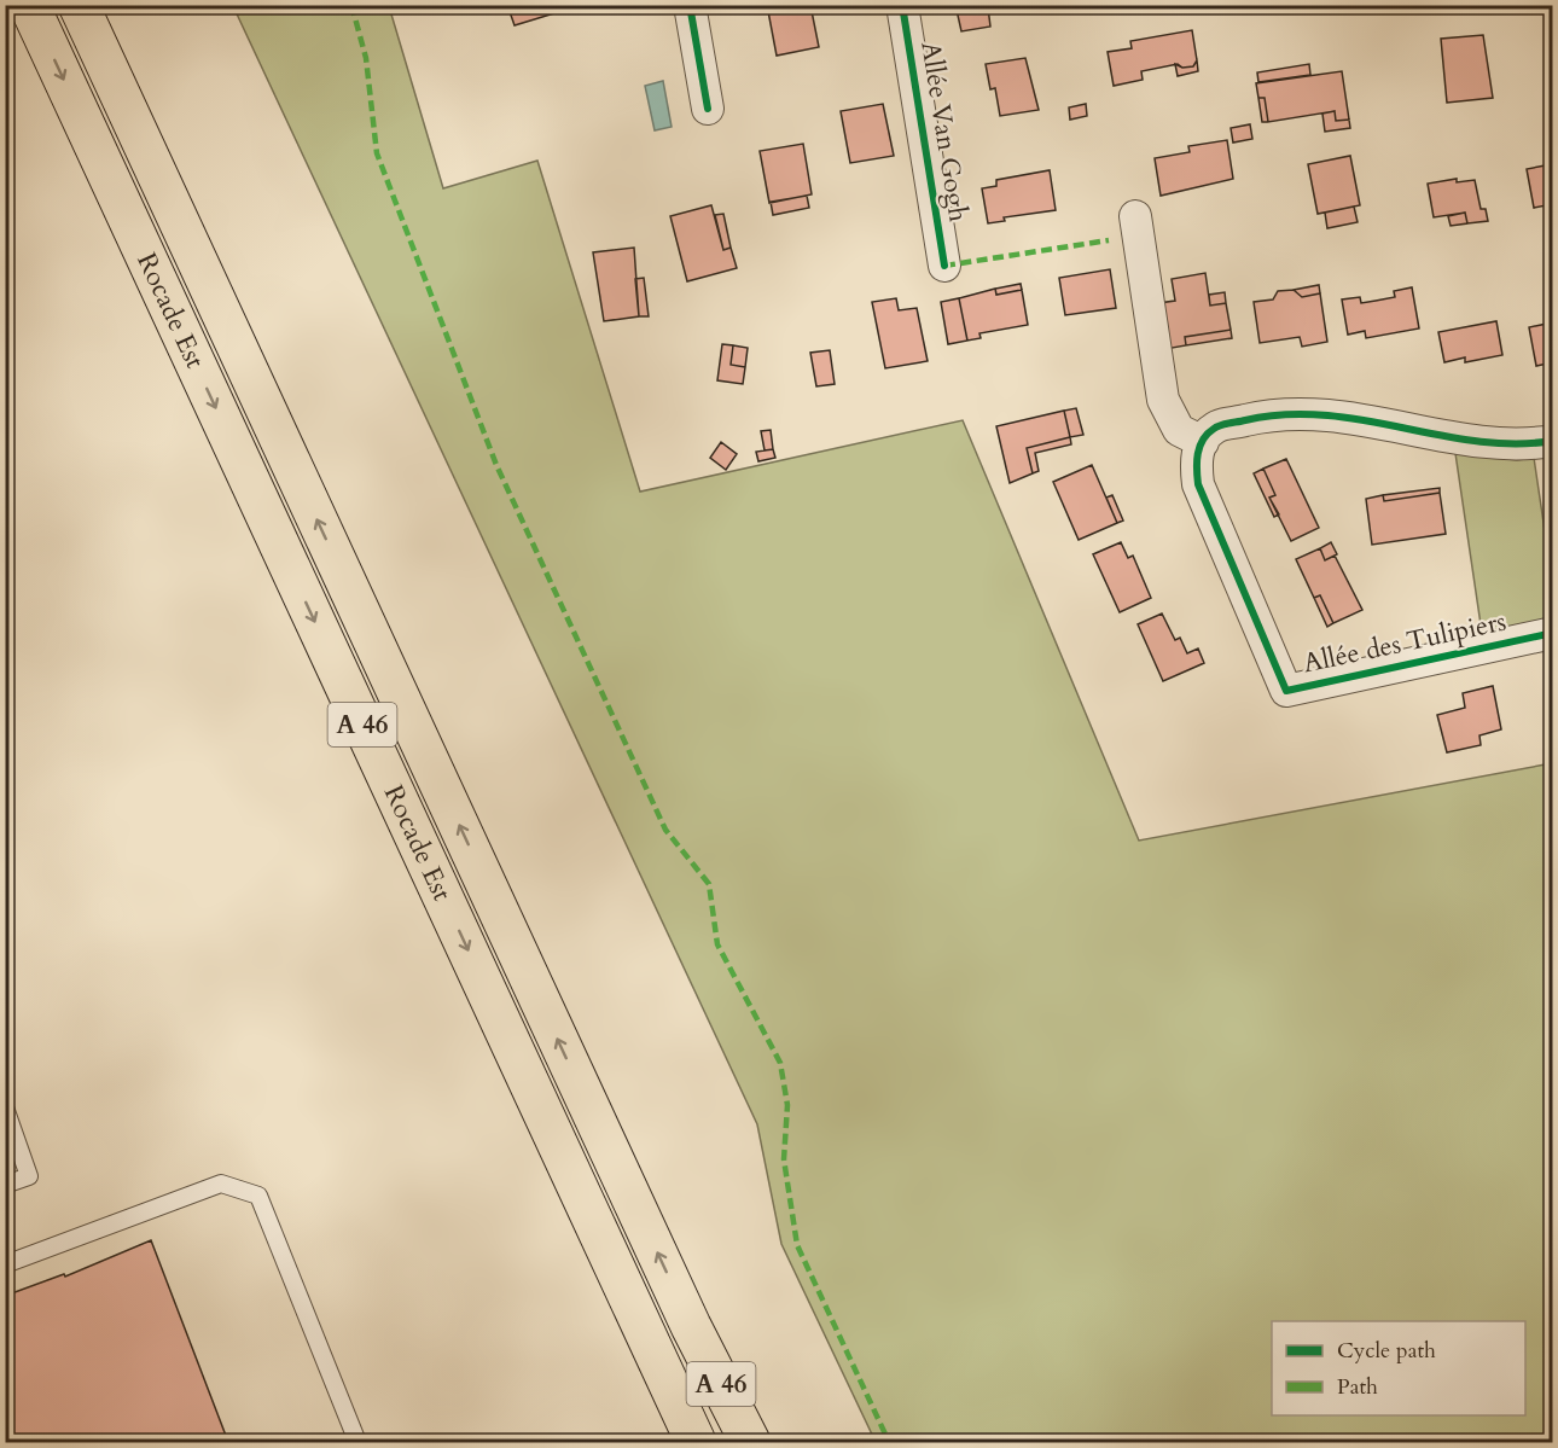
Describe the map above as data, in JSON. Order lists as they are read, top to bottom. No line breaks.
{"streets":{"highway":["Rocade Est","A 46"],"street":["Allée Van Gogh","Allée des Tulipiers"]},"legend":["Cycle path","Path"]}
